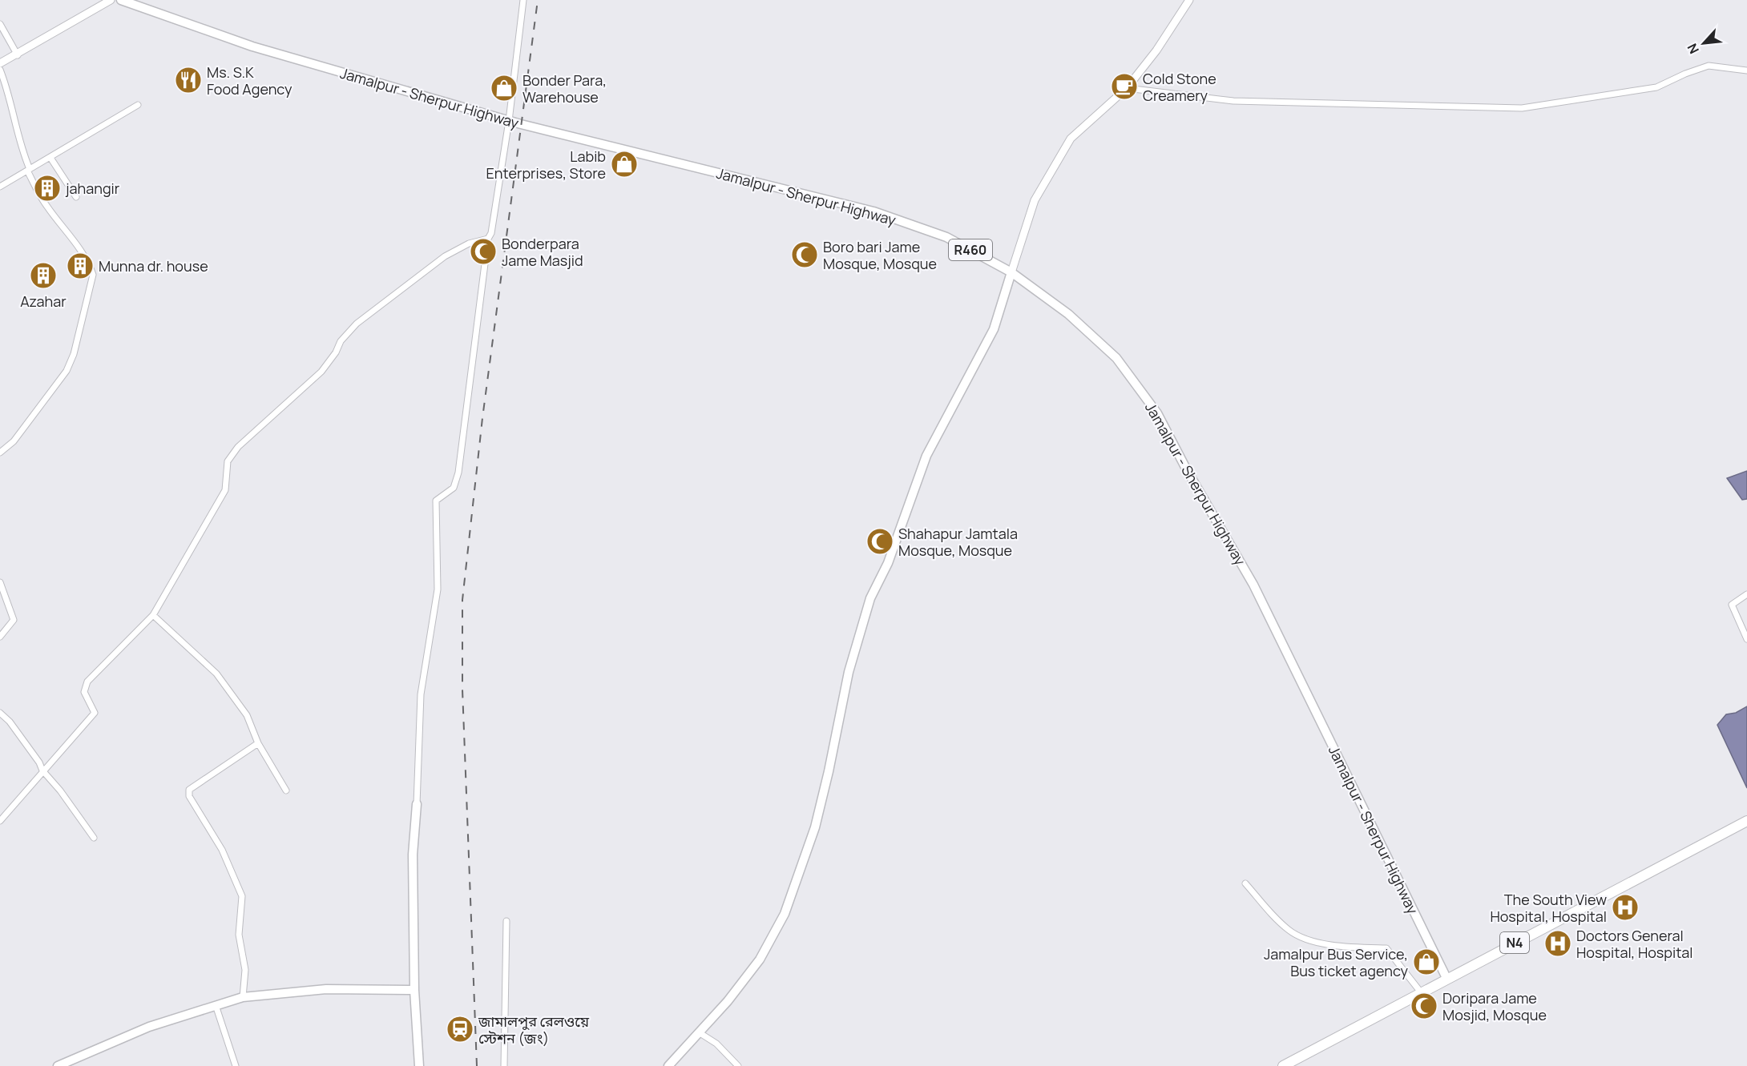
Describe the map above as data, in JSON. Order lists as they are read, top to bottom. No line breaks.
{"streets":{"highway":["N4"],"main road":["Jamalpur - Sherpur Highway","R460"]},"crossings":[["Jamalpur - Sherpur Highway","N4"]],"places":{"restaurant":["Ms. S.K Food Agency"],"cafe":["Cold Stone Creamery"],"shop":["Bonder Para, Warehouse","Labib Enterprises, Store","Jamalpur Bus Service, Bus ticket agency"],"building":["jahangir","Munna dr. house","Azahar"],"mosque":["Bonderpara Jame Masjid","Boro bari Jame Mosque, Mosque","Shahapur Jamtala Mosque, Mosque","Doripara Jame Mosjid, Mosque"],"hospital":["The South View Hospital, Hospital","Doctors General Hospital, Hospital"],"station":["জামালপুর রেলওয়ে স্টেশন (জং)"]},"north":"bottom left"}
